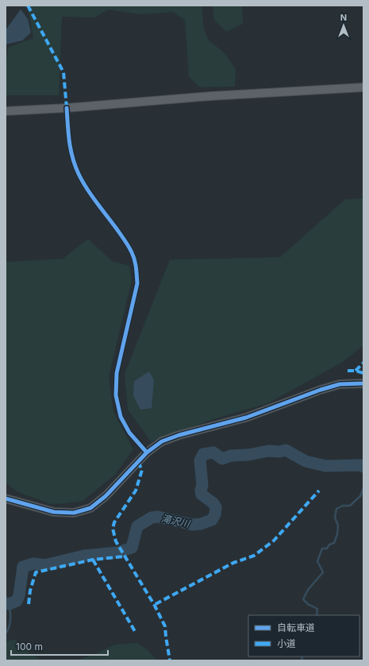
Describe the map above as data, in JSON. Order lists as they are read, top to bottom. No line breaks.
{"water":["滝沢川"],"legend":["自転車道","小道"],"scale_bar":"100 m","north":"top"}
